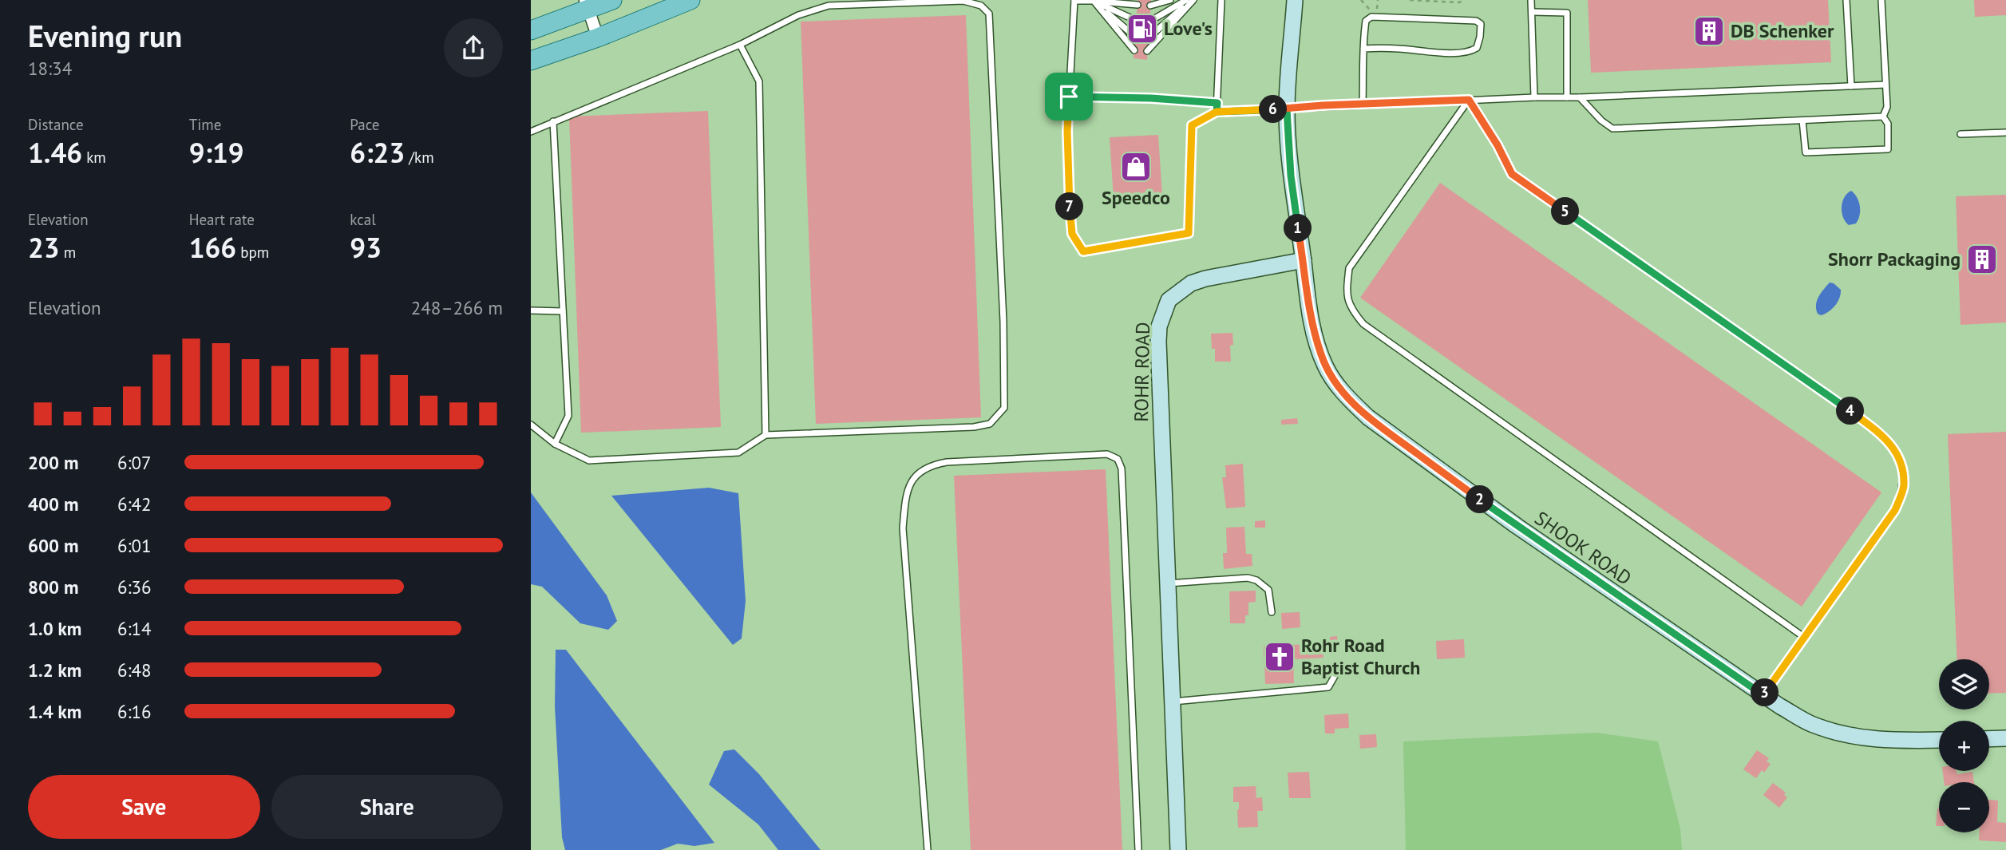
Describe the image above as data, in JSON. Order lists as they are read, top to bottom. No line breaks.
{"streets":{"street":["ROHR ROAD","SHOOK ROAD"]},"crossings":[["ROHR ROAD","SHOOK ROAD"]],"places":{"fuel station":["Love's"],"building":["DB Schenker","Shorr Packaging"],"shop":["Speedco"],"church":["Rohr Road Baptist Church"]},"page":{"heading":["Evening run","18:34"],"stats":[["Distance","1.46 km"],["Time","9:19"],["Pace","6:23 /km"],["Elevation","23 m"],["Heart rate","166 bpm"],["kcal","93"]],"pins":["6","7","5","1","4","2","3"],"chart":["Elevation","248–266 m"],"list":[{"name":"200 m","note":"6:07"},{"name":"400 m","note":"6:42"},{"name":"600 m","note":"6:01"},{"name":"800 m","note":"6:36"},{"name":"1.0 km","note":"6:14"},{"name":"1.2 km","note":"6:48"},{"name":"1.4 km","note":"6:16"}],"map_buttons":["+","−"],"buttons":["Save","Share"]}}
